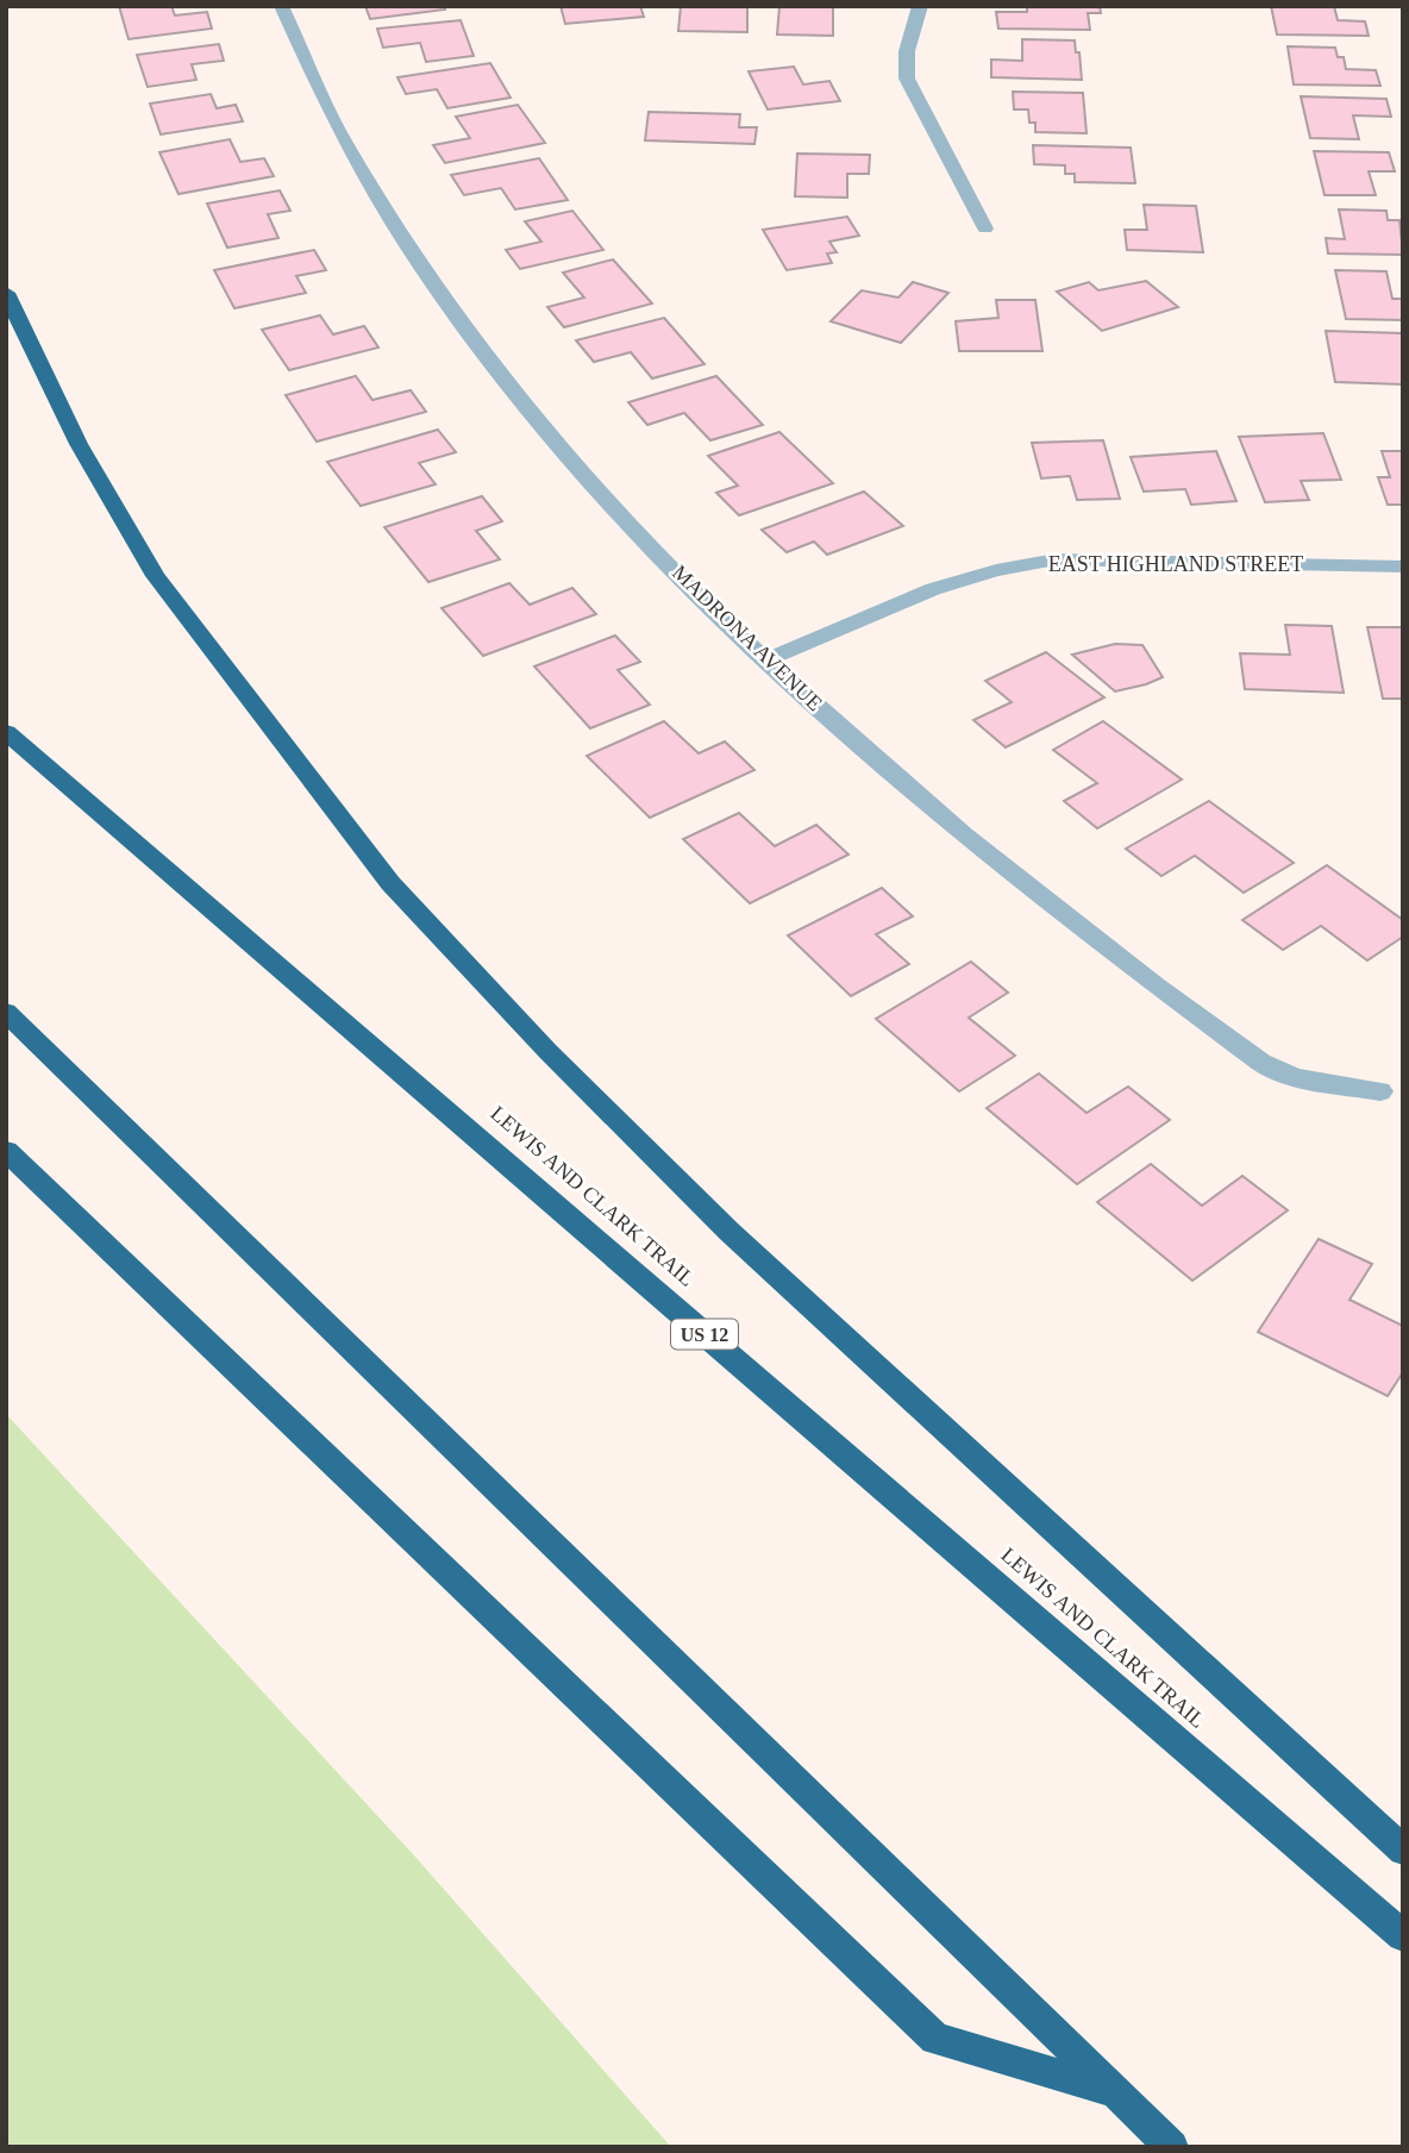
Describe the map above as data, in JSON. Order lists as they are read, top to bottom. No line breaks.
{"streets":{"highway":["LEWIS AND CLARK TRAIL","US 12"],"street":["EAST HIGHLAND STREET","MADRONA AVENUE"]},"crossings":[["EAST HIGHLAND STREET","MADRONA AVENUE"]]}
